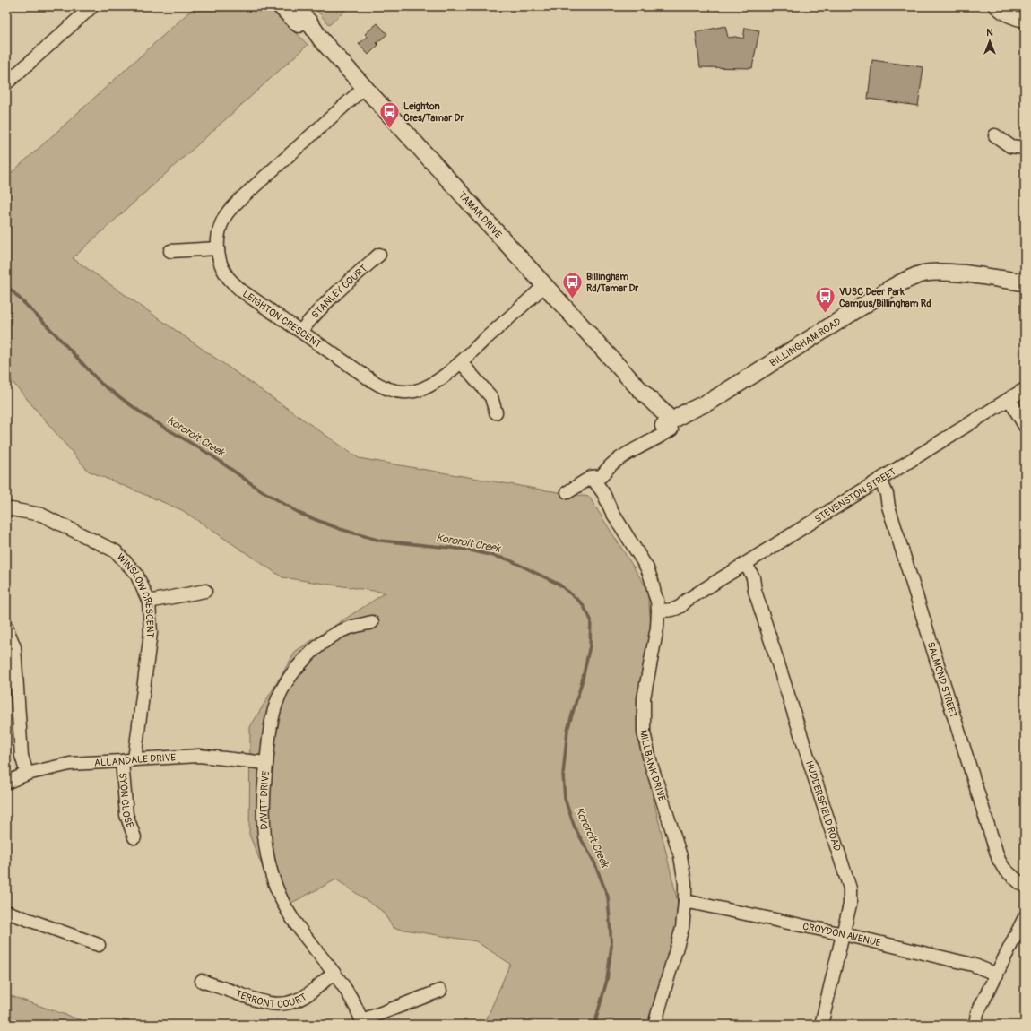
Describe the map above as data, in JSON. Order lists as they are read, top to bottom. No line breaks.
{"streets":{"street":["TAMAR DRIVE","STANLEY COURT","LEIGHTON CRESCENT","BILLINGHAM ROAD","STEVENSTON STREET","WINSLOW CRESCENT","SALMOND STREET","ALLANDALE DRIVE","MILLBANK DRIVE","SYON CLOSE","DAVITT DRIVE","HUDDERSFIELD ROAD","CROYDON AVENUE","TERRONT COURT"]},"crossings":[["TAMAR DRIVE","LEIGHTON CRESCENT"],["TAMAR DRIVE","BILLINGHAM ROAD"],["STANLEY COURT","LEIGHTON CRESCENT"],["BILLINGHAM ROAD","MILLBANK DRIVE"],["STEVENSTON STREET","SALMOND STREET"],["STEVENSTON STREET","MILLBANK DRIVE"],["STEVENSTON STREET","HUDDERSFIELD ROAD"],["WINSLOW CRESCENT","ALLANDALE DRIVE"],["ALLANDALE DRIVE","SYON CLOSE"],["ALLANDALE DRIVE","DAVITT DRIVE"],["MILLBANK DRIVE","CROYDON AVENUE"],["DAVITT DRIVE","TERRONT COURT"],["HUDDERSFIELD ROAD","CROYDON AVENUE"]],"water":["Kororoit Creek"],"places":{"bus stop":["Leighton Cres/Tamar Dr","Billingham Rd/Tamar Dr","VUSC Deer Park Campus/Billingham Rd"]},"north":"top"}
